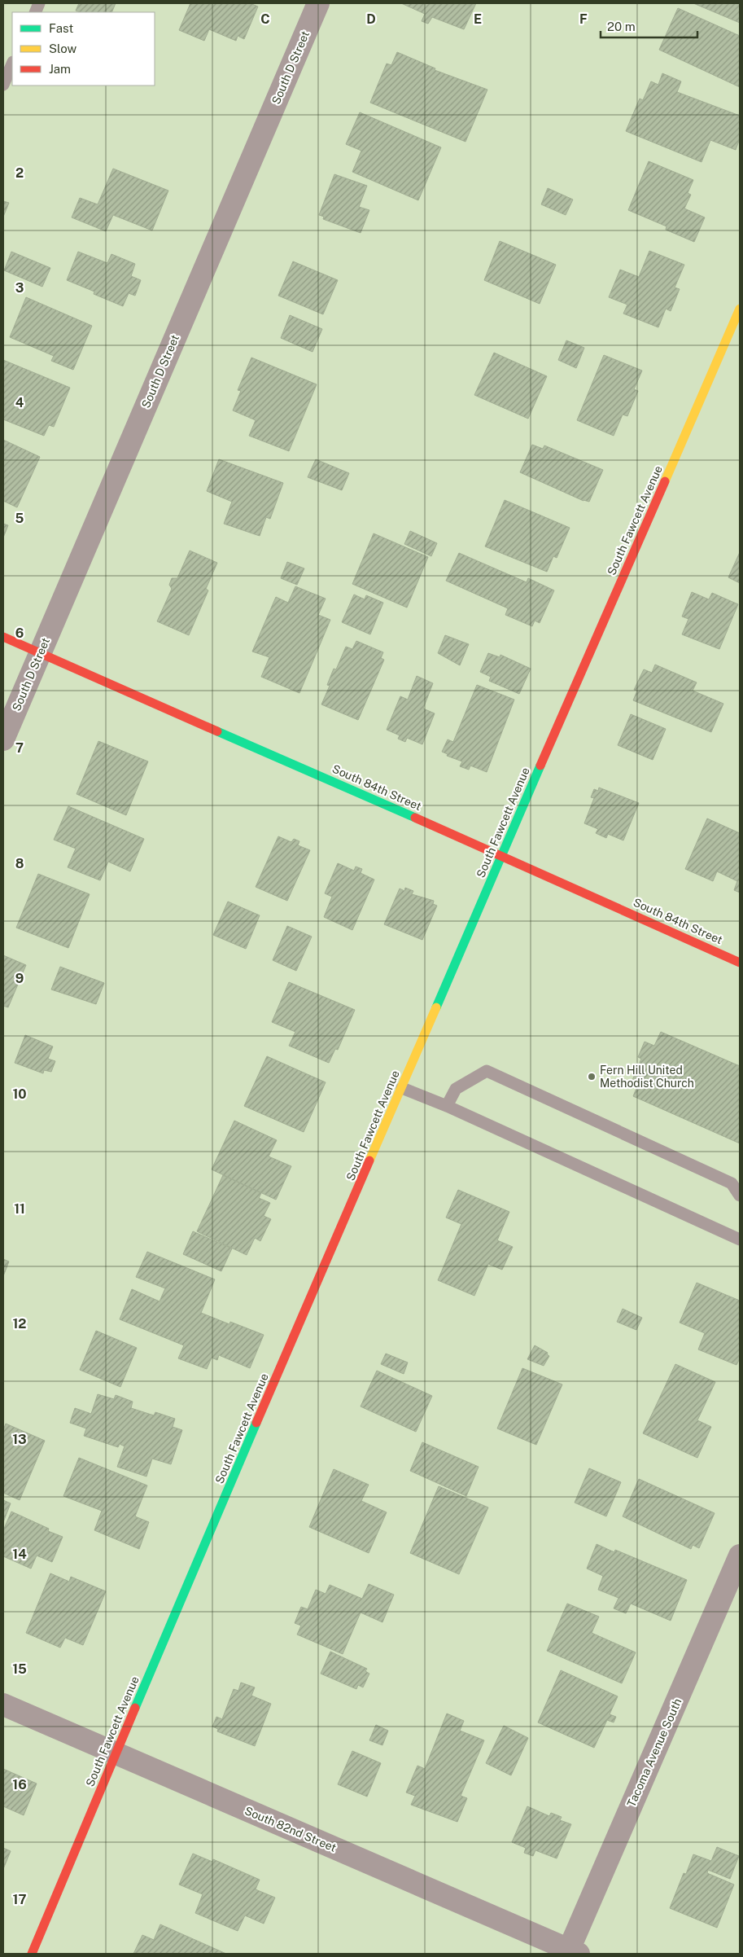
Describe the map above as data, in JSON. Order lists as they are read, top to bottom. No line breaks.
{"streets":{"street":["South D Street","South Fawcett Avenue","South 84th Street","Tacoma Avenue South","South 82nd Street"]},"crossings":[["South D Street","South 84th Street"],["South Fawcett Avenue","South 84th Street"],["South Fawcett Avenue","South 82nd Street"],["Tacoma Avenue South","South 82nd Street"]],"places":["Fern Hill United Methodist Church"],"legend":["Fast","Slow","Jam"],"scale_bar":"20 m","grid":{"columns":["C","D","E","F"],"rows":["2","3","4","5","6","7","8","9","10","11","12","13","14","15","16","17"]}}
